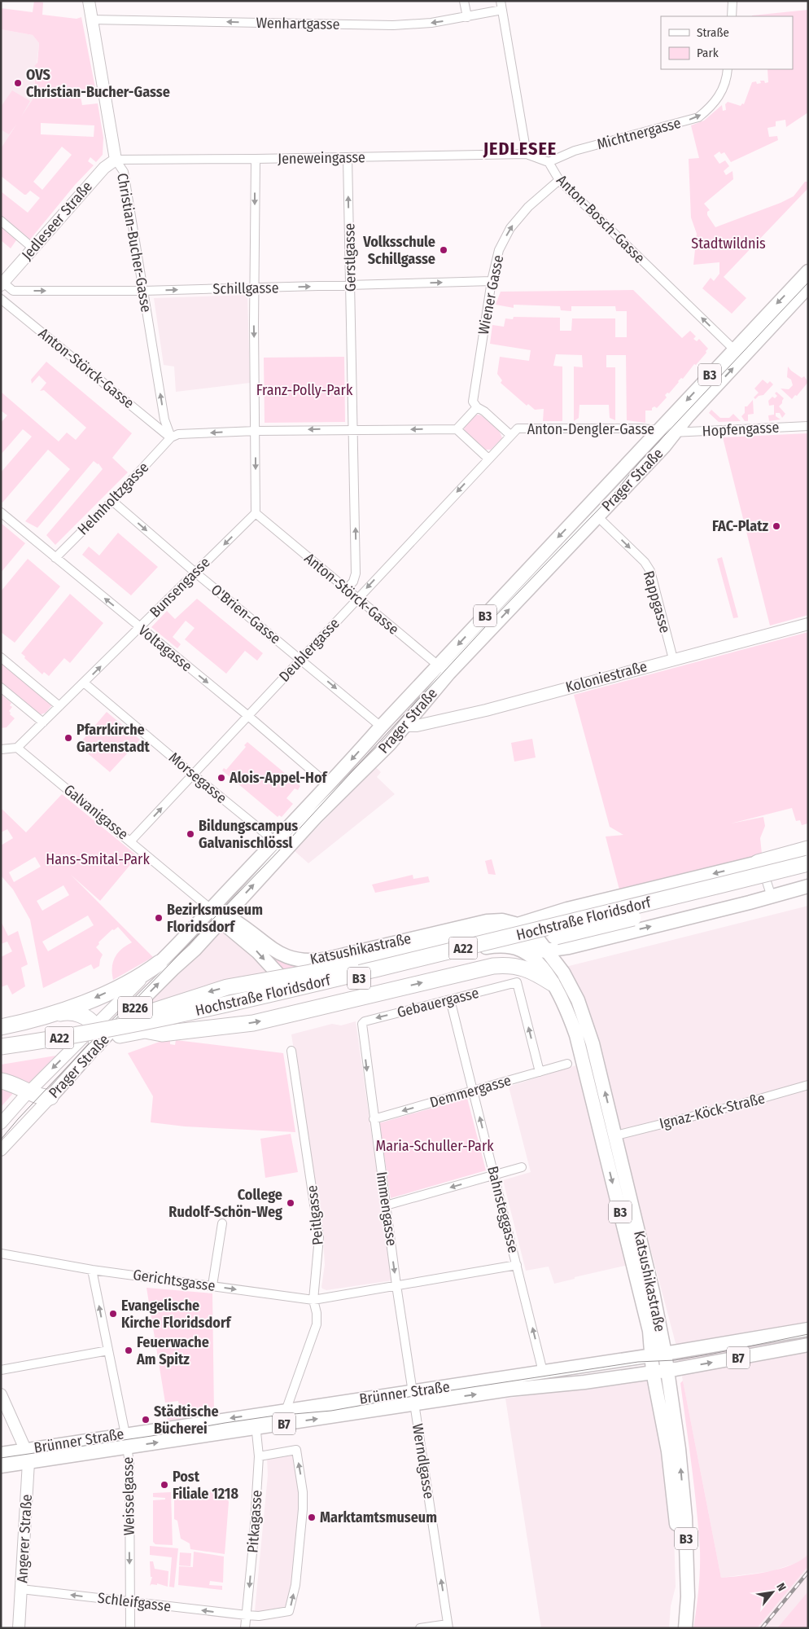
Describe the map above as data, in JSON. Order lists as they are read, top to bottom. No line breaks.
{"streets":{"highway":["Hochstraße Floridsdorf","A22"],"main road":["B3","Prager Straße","Katsushikastraße","B226","B7","Brünner Straße"],"street":["Wenhartgasse","Michtnergasse","Jeneweingasse","Anton-Bosch-Gasse","Jedleseer Straße","Christian-Bucher-Gasse","Gerstlgasse","Schillgasse","Wiener Gasse","Anton-Störck-Gasse","Anton-Dengler-Gasse","Hopfengasse","Helmholtzgasse","Bunsengasse","Rappgasse","O'Brien-Gasse","Voltagasse","Deublergasse","Koloniestraße","Morsegasse","Galvanigasse","Gebauergasse","Demmergasse","Ignaz-Köck-Straße","Immengasse","Bahnsteggasse","Peitlgasse","Gerichtsgasse","Werndlgasse","Weisselgasse","Pitkagasse","Angerer Straße","Schleifgasse"]},"crossings":[["Wenhartgasse","Christian-Bucher-Gasse"],["Michtnergasse","Anton-Bosch-Gasse"],["Jeneweingasse","Anton-Bosch-Gasse"],["Jeneweingasse","Jedleseer Straße"],["Jeneweingasse","Christian-Bucher-Gasse"],["Jeneweingasse","Gerstlgasse"],["Anton-Bosch-Gasse","Wiener Gasse"],["Anton-Bosch-Gasse","Prager Straße"],["Jedleseer Straße","Christian-Bucher-Gasse"],["Jedleseer Straße","Schillgasse"],["Christian-Bucher-Gasse","Schillgasse"],["Christian-Bucher-Gasse","Anton-Störck-Gasse"],["Christian-Bucher-Gasse","Helmholtzgasse"],["Gerstlgasse","Schillgasse"],["Schillgasse","Wiener Gasse"],["Anton-Störck-Gasse","Prager Straße"],["Anton-Störck-Gasse","Helmholtzgasse"],["Anton-Störck-Gasse","Bunsengasse"],["Anton-Störck-Gasse","Deublergasse"],["B3","Prager Straße"],["B3","Galvanigasse"],["B3","Katsushikastraße"],["Anton-Dengler-Gasse","Hopfengasse"],["Anton-Dengler-Gasse","Prager Straße"],["Anton-Dengler-Gasse","Deublergasse"],["Hopfengasse","Prager Straße"],["Prager Straße","Rappgasse"],["Prager Straße","O'Brien-Gasse"],["Prager Straße","Voltagasse"],["Prager Straße","Koloniestraße"],["Prager Straße","Morsegasse"],["Prager Straße","Galvanigasse"],["Prager Straße","Katsushikastraße"],["Helmholtzgasse","O'Brien-Gasse"],["Helmholtzgasse","Voltagasse"],["Bunsengasse","O'Brien-Gasse"],["Bunsengasse","Voltagasse"],["Bunsengasse","Morsegasse"],["Bunsengasse","Galvanigasse"],["Rappgasse","Koloniestraße"],["O'Brien-Gasse","Deublergasse"],["Voltagasse","Deublergasse"],["Deublergasse","Morsegasse"],["Deublergasse","Galvanigasse"],["Katsushikastraße","Ignaz-Köck-Straße"],["Katsushikastraße","Brünner Straße"],["Gebauergasse","Demmergasse"],["Gebauergasse","Immengasse"],["Gebauergasse","Bahnsteggasse"],["Demmergasse","Immengasse"],["Demmergasse","Bahnsteggasse"],["Immengasse","Gerichtsgasse"],["Immengasse","Brünner Straße"],["Immengasse","Werndlgasse"],["Bahnsteggasse","Gerichtsgasse"],["Bahnsteggasse","Brünner Straße"],["Peitlgasse","Gerichtsgasse"],["Peitlgasse","Brünner Straße"],["Gerichtsgasse","Weisselgasse"],["Brünner Straße","Werndlgasse"],["Brünner Straße","Weisselgasse"],["Brünner Straße","Pitkagasse"],["Brünner Straße","Angerer Straße"],["Weisselgasse","Schleifgasse"],["Pitkagasse","Schleifgasse"],["Angerer Straße","Schleifgasse"]],"one_way":["Wenhartgasse","Michtnergasse","Anton-Bosch-Gasse","Gerstlgasse","Schillgasse","Wiener Gasse","Rappgasse","O'Brien-Gasse","Demmergasse","Immengasse","Bahnsteggasse","Werndlgasse","Pitkagasse"],"districts":["JEDLESEE"],"parks":["Stadtwildnis","Franz-Polly-Park","Hans-Smital-Park","Maria-Schuller-Park"],"places":["OVS Christian-Bucher-Gasse","Volksschule Schillgasse","FAC-Platz","Pfarrkirche Gartenstadt","Alois-Appel-Hof","Bildungscampus Galvanischlössl","Bezirksmuseum Floridsdorf","College Rudolf-Schön-Weg","Evangelische Kirche Floridsdorf","Feuerwache Am Spitz","Städtische Bücherei","Post Filiale 1218","Marktamtsmuseum"],"legend":["Straße","Park"],"north":"top right"}
